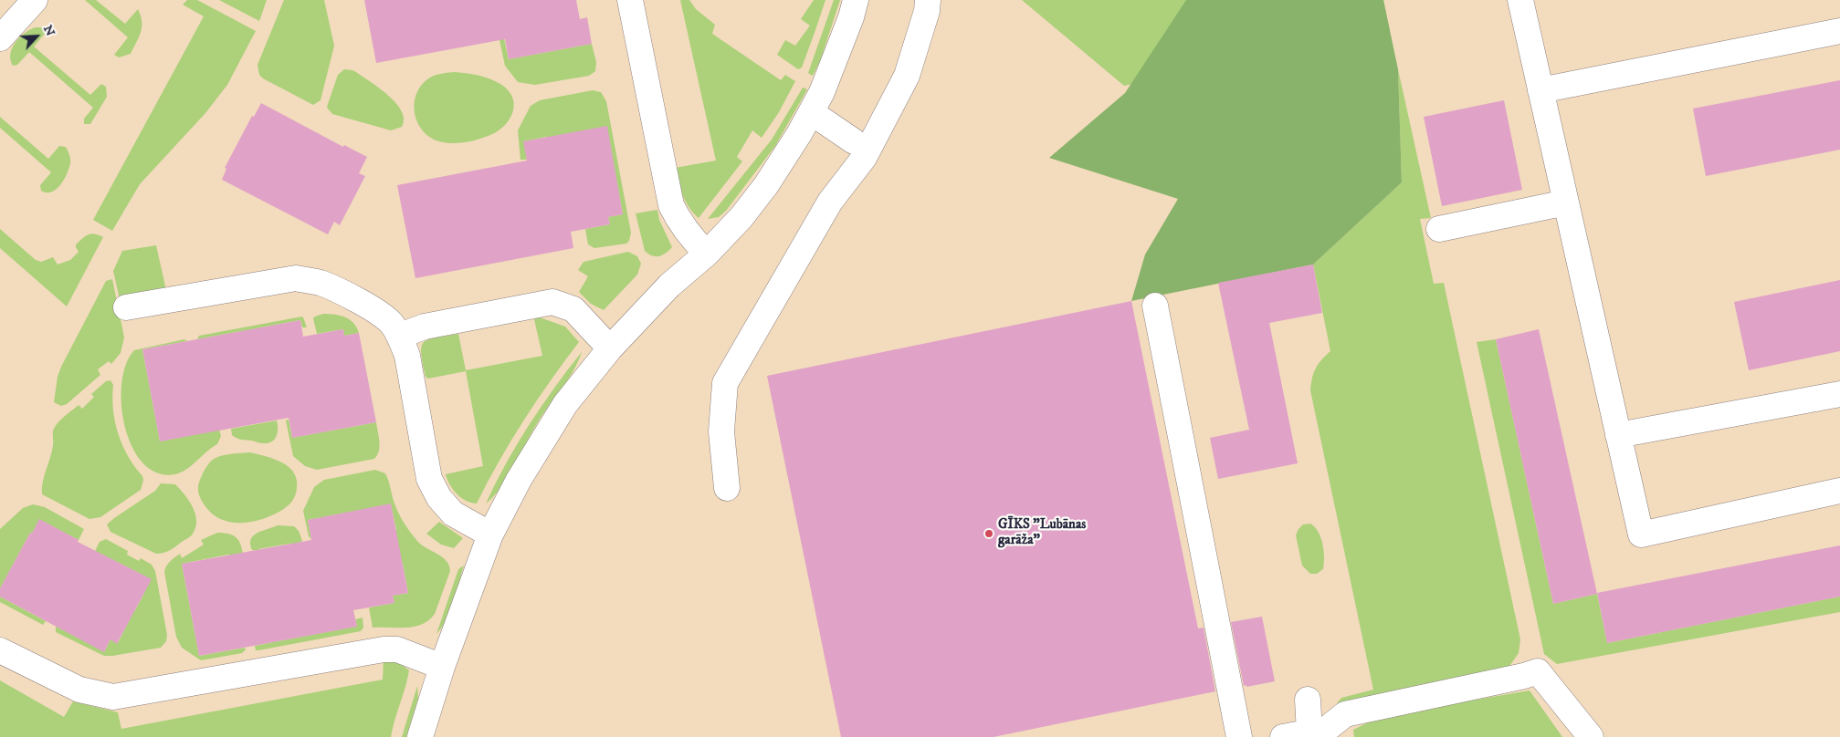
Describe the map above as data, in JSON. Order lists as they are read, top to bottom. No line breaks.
{"places":["GĪKS \"Lubānas garāža\""],"north":"top right"}
